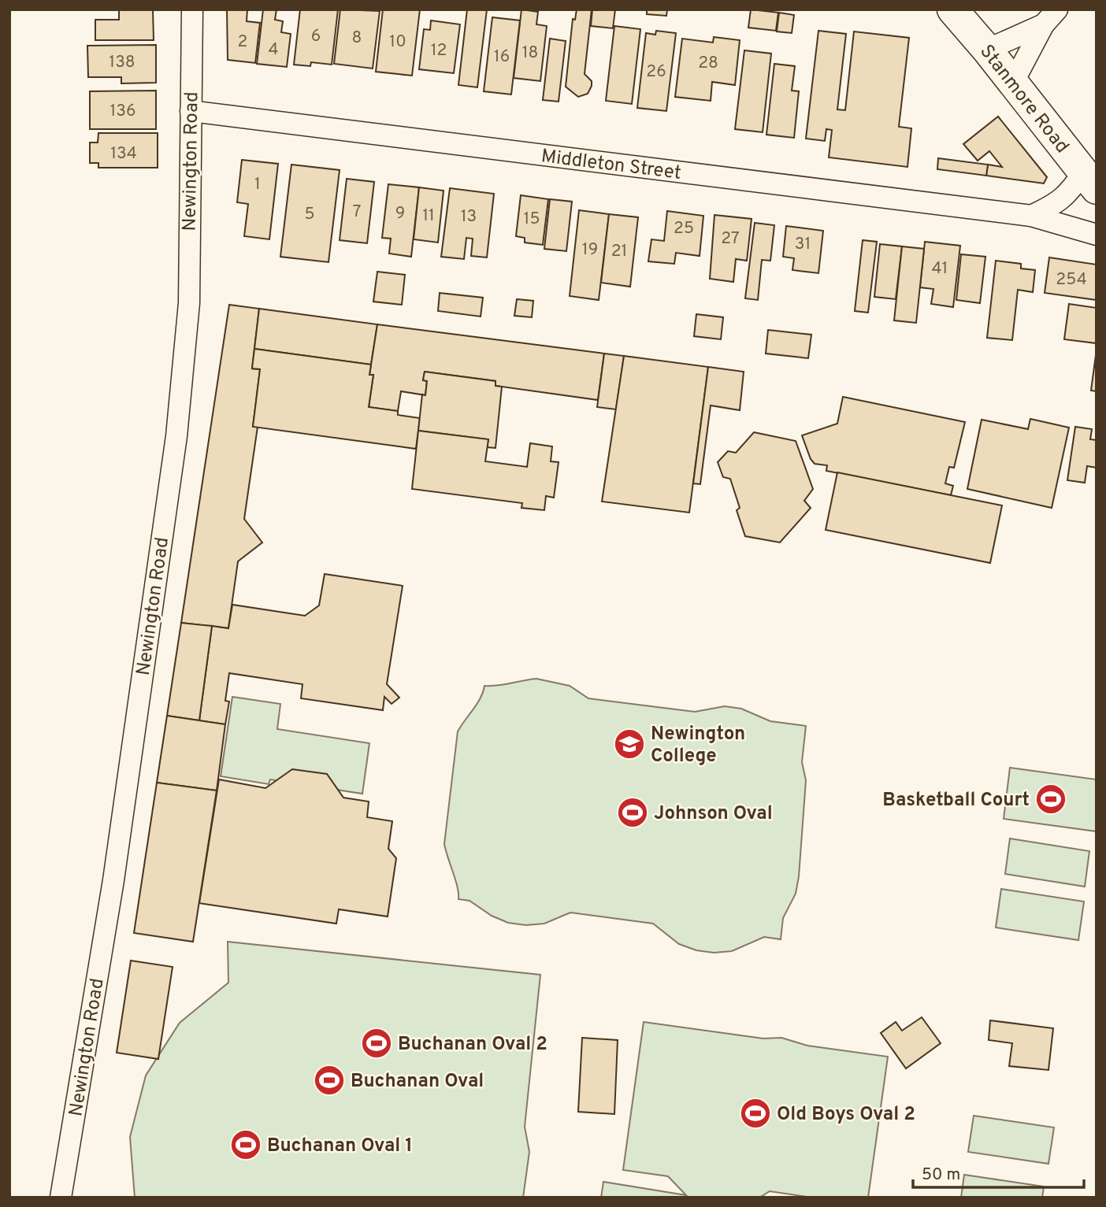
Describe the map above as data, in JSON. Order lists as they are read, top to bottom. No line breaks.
{"streets":{"highway":["Stanmore Road"],"street":["Newington Road","Middleton Street"]},"crossings":[["Newington Road","Middleton Street"]],"places":{"school or university":["Newington College"],"sports":["Basketball Court","Johnson Oval","Buchanan Oval 2","Buchanan Oval","Old Boys Oval 2","Buchanan Oval 1"]},"house_numbers":["6","8","2","10","4","12","18","16","138","28","26","136","134","1","7","9","5","11","13","15","25","27","31","19","21","41","254"],"scale_bar":"50 m"}
